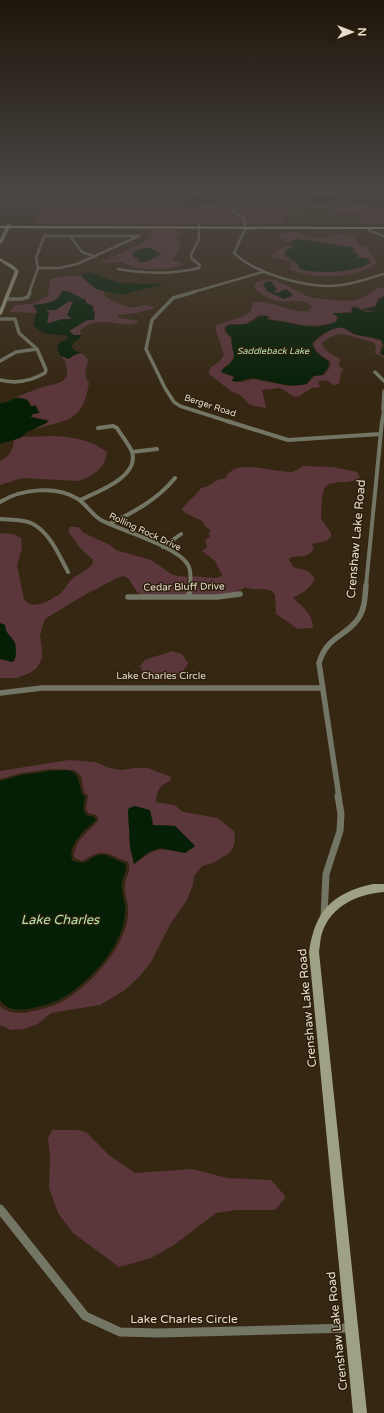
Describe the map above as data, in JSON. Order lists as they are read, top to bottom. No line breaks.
{"streets":{"street":["Berger Road","Rolling Rock Drive","Crenshaw Lake Road","Cedar Bluff Drive","Lake Charles Circle"]},"crossings":[["Berger Road","Crenshaw Lake Road"],["Rolling Rock Drive","Cedar Bluff Drive"],["Crenshaw Lake Road","Lake Charles Circle"]],"water":["Saddleback Lake","Lake Charles"],"north":"right"}
